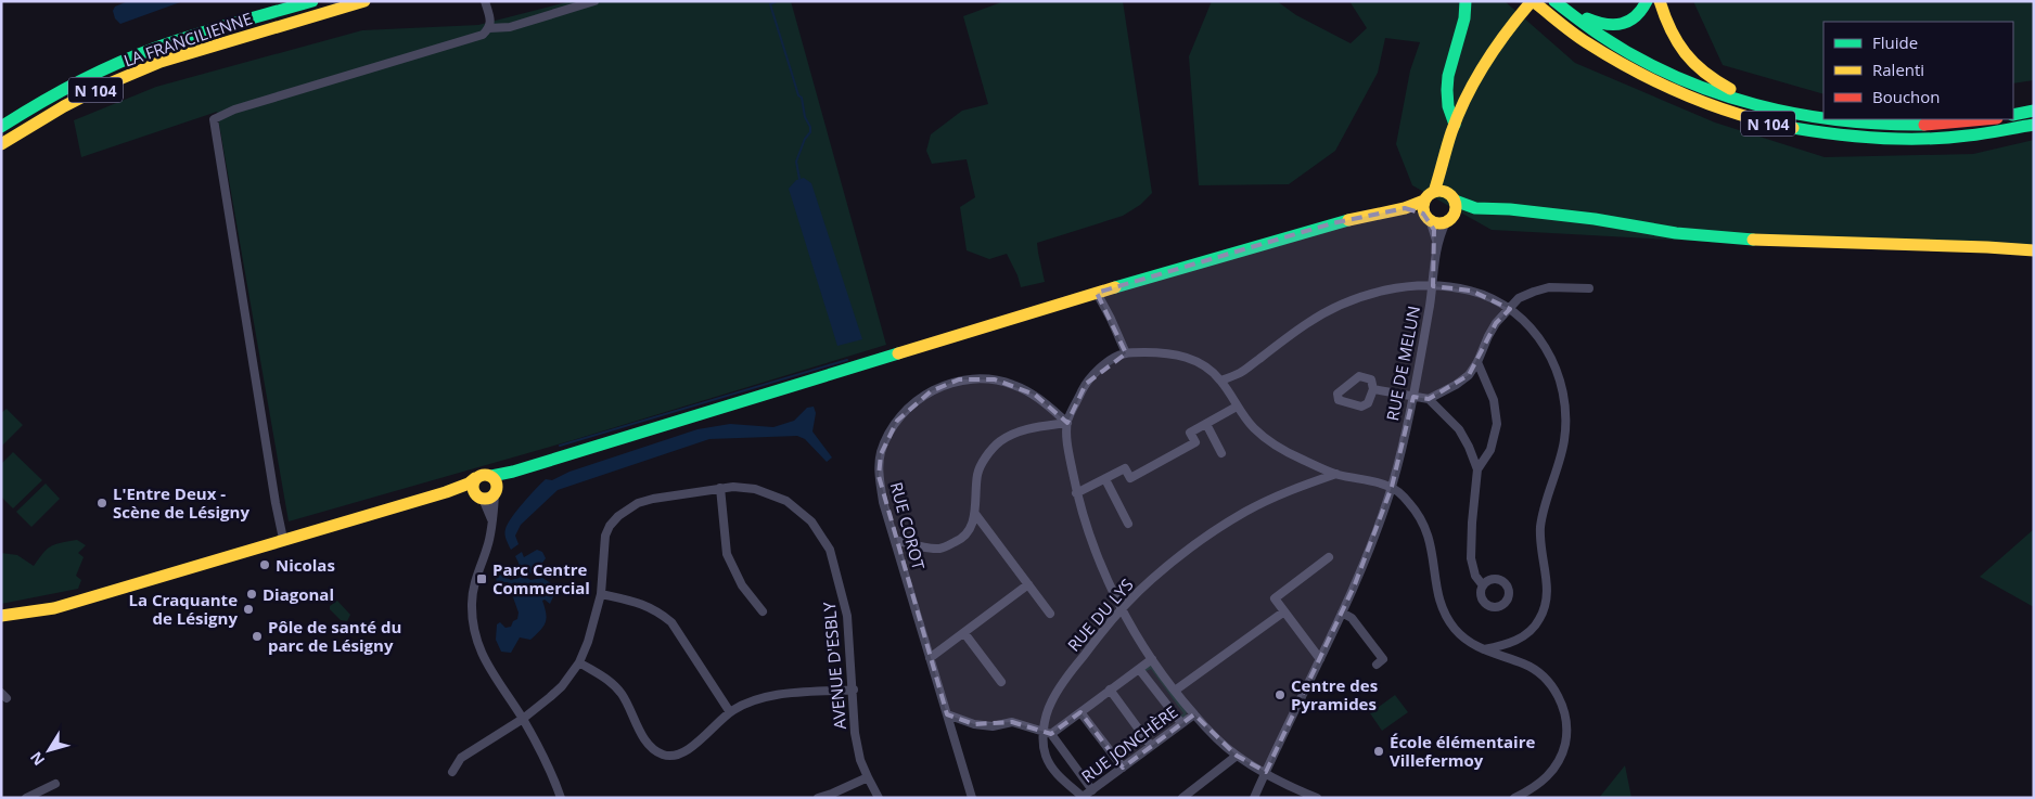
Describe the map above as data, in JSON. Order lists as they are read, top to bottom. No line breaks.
{"streets":{"main road":["LA FRANCILIENNE","N 104"],"street":["RUE DE MELUN","RUE COROT","RUE DU LYS","AVENUE D'ESBLY","RUE JONCHÈRE"]},"crossings":[["RUE DU LYS","RUE JONCHÈRE"]],"places":{"other":["L'Entre Deux - Scène de Lésigny","Nicolas","Diagonal","La Craquante de Lésigny","Pôle de santé du parc de Lésigny","Centre des Pyramides","École élémentaire Villefermoy"],"transit":["Parc Centre Commercial"]},"legend":["Fluide","Ralenti","Bouchon"],"north":"bottom left"}
